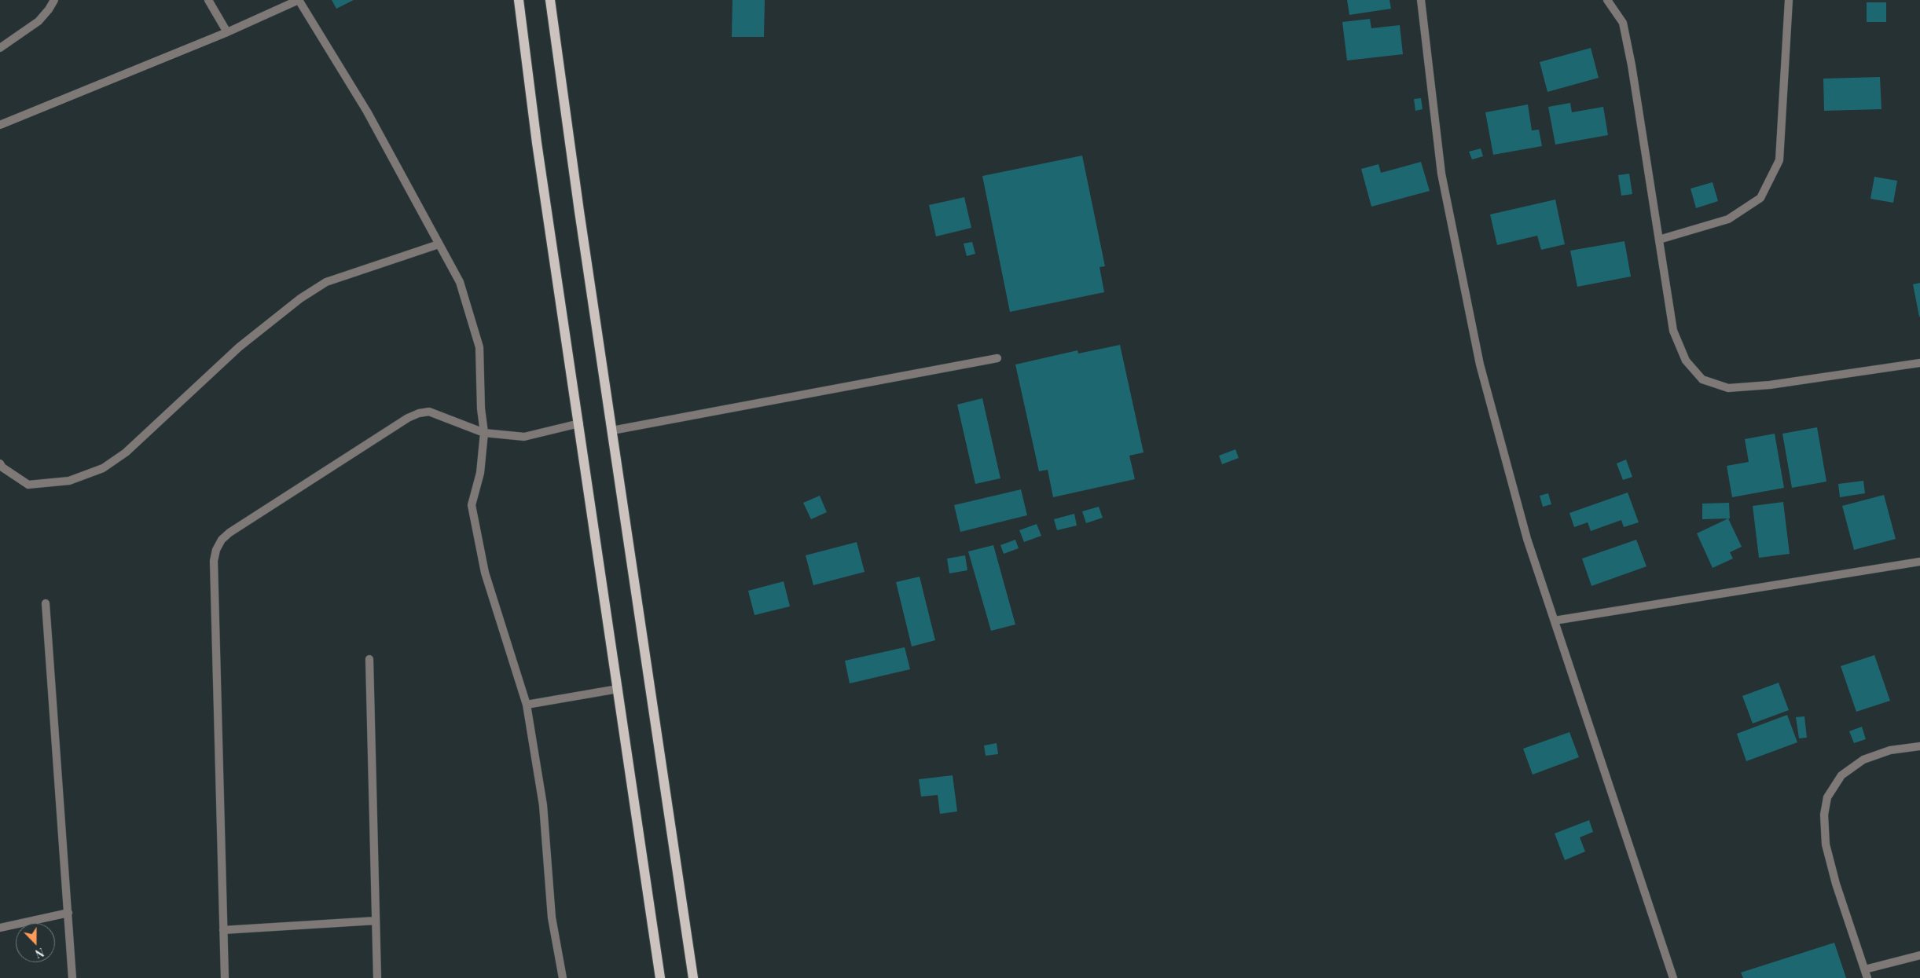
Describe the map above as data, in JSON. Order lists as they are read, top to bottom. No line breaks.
{"north":"bottom"}
